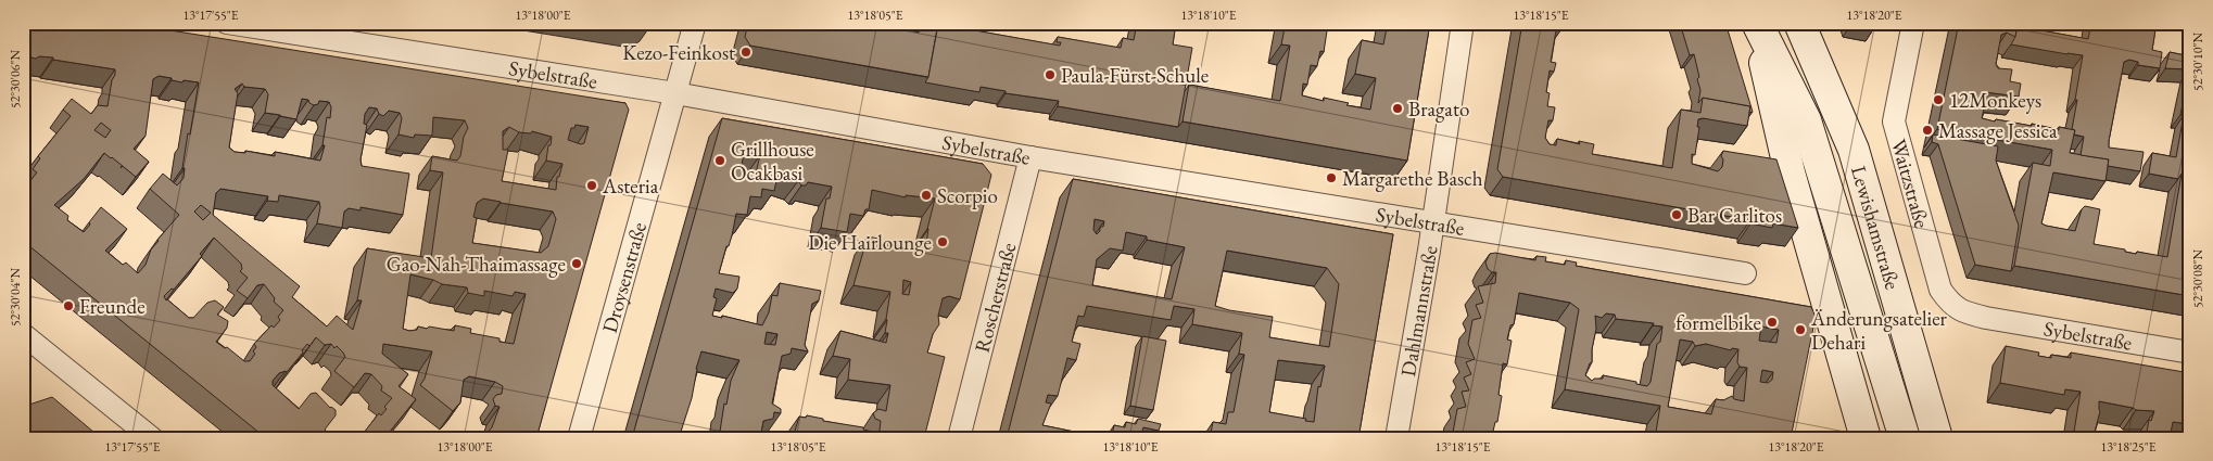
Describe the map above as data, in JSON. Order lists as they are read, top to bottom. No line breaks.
{"streets":{"main road":["Lewishamstraße"],"street":["Sybelstraße","Waitzstraße","Droysenstraße","Roscherstraße","Dahlmannstraße"]},"crossings":[["Sybelstraße","Waitzstraße"],["Sybelstraße","Droysenstraße"],["Sybelstraße","Roscherstraße"],["Sybelstraße","Dahlmannstraße"]],"places":["Kezo-Feinkost","Paula-Fürst-Schule","12Monkeys","Bragato","Massage Jessica","Grillhouse Ocakbasi","Margarethe Basch","Asteria","Scorpio","Bar Carlitos","Die Hairlounge","Gao-Nah-Thaimassage","Freunde","formelbike","Änderungsatelier Dehari"],"coordinates":["13°17'55\"E","13°18'00\"E","13°18'05\"E","13°18'10\"E","13°18'15\"E","13°18'20\"E","52°30'10\"N","52°30'06\"N","52°30'08\"N","52°30'04\"N","13°18'25\"E"]}
